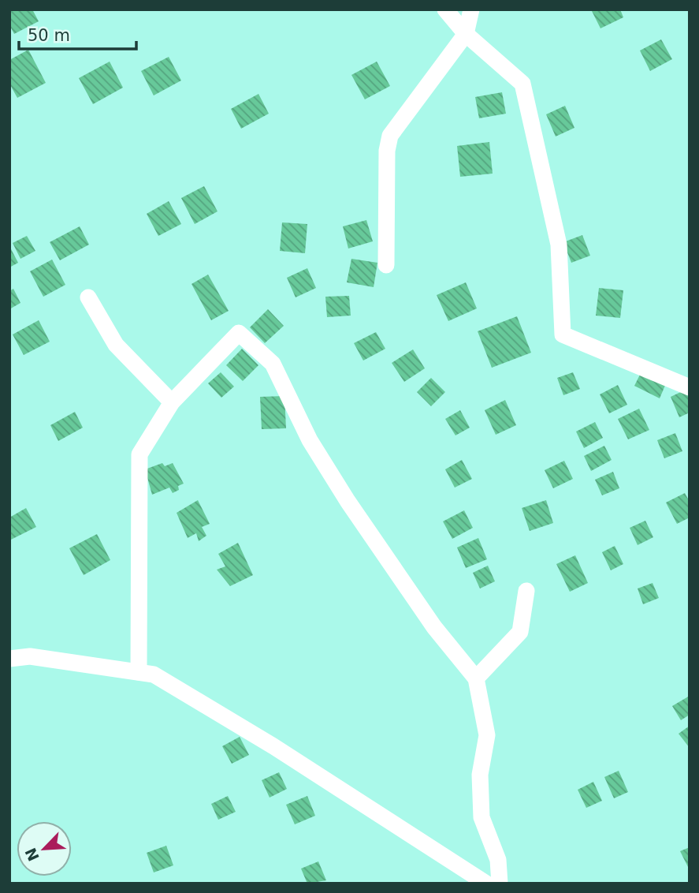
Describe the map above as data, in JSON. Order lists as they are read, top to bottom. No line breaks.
{"scale_bar":"50 m","north":"bottom left"}
